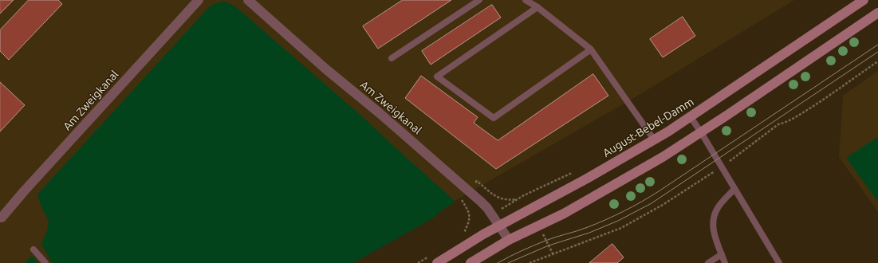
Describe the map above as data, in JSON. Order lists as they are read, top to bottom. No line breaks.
{"streets":{"main road":["August-Bebel-Damm"],"street":["Am Zweigkanal"]},"crossings":[["Am Zweigkanal","August-Bebel-Damm"]]}
